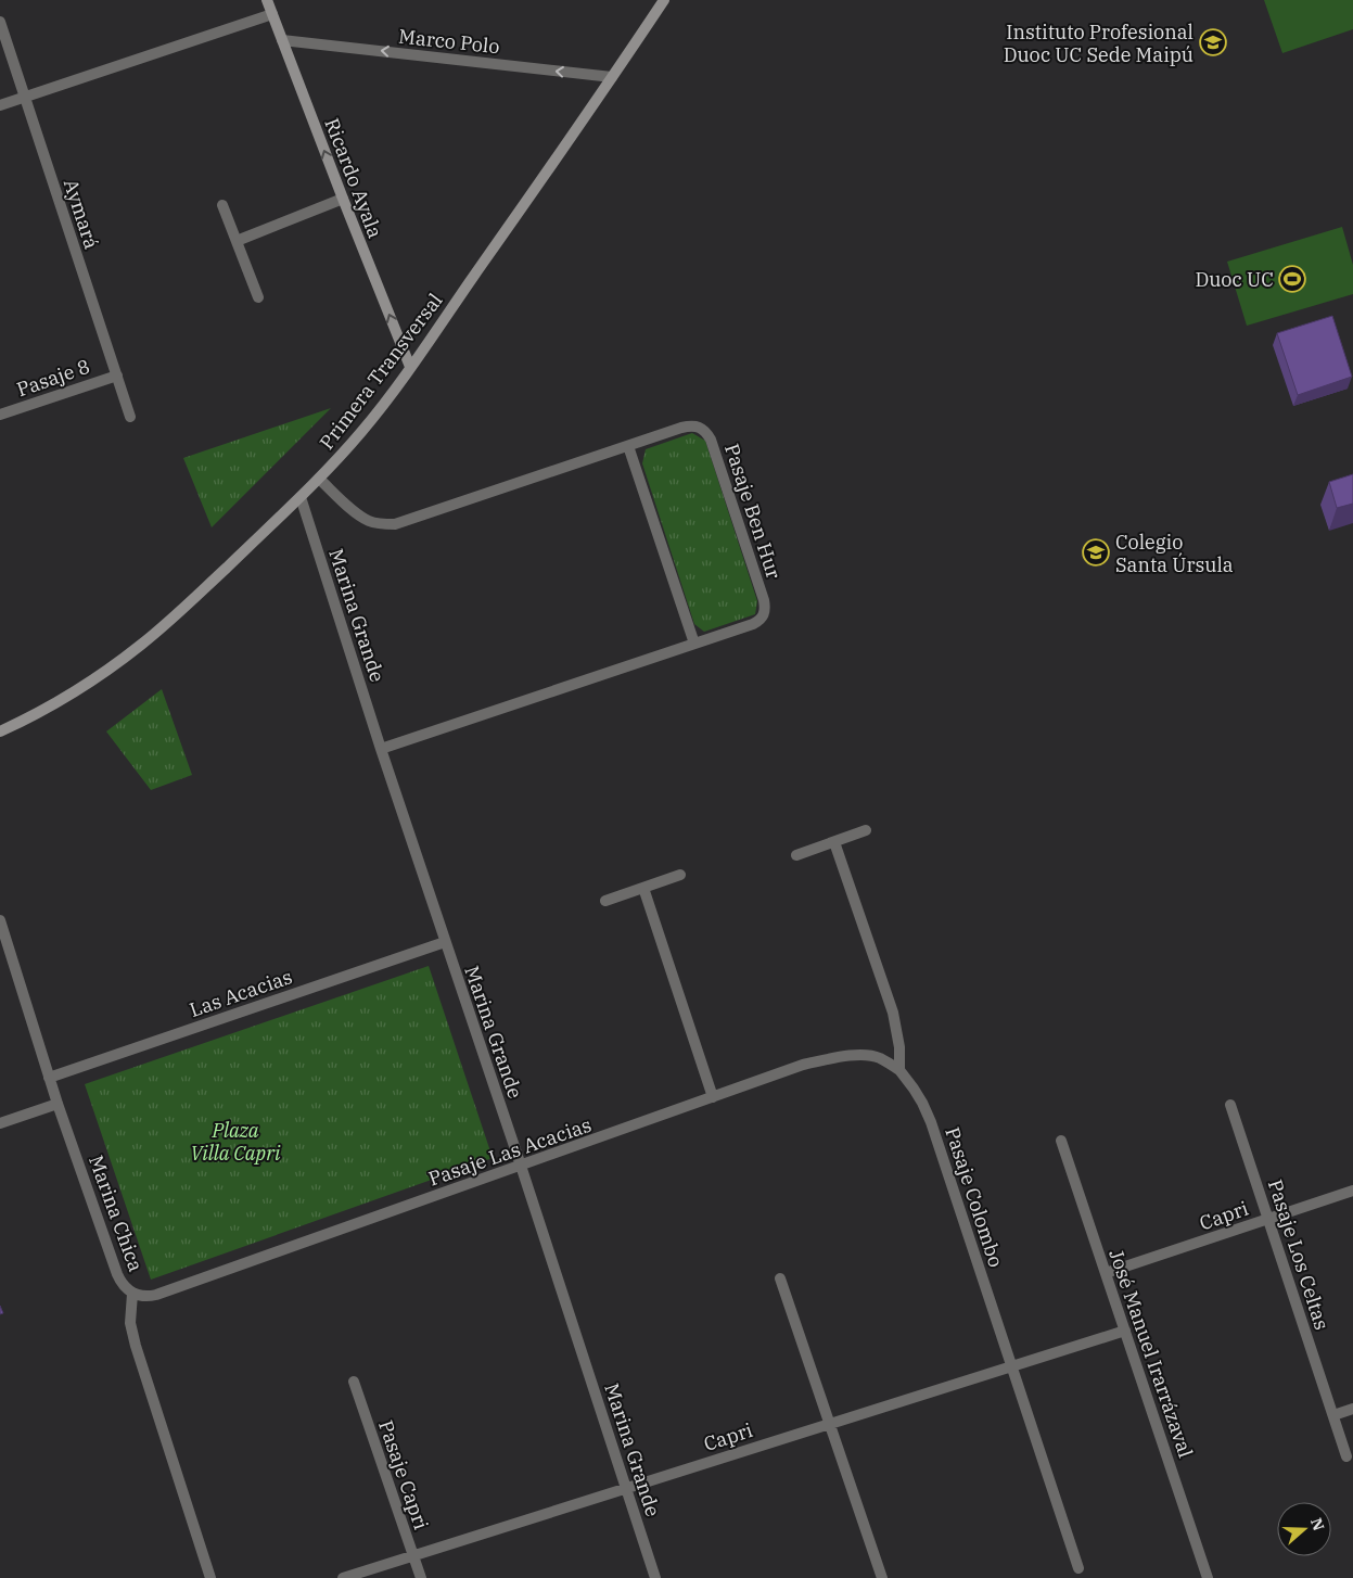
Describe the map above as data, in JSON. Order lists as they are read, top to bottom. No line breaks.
{"streets":{"street":["Marco Polo","Ricardo Ayala","Aymará","Primera Transversal","Pasaje 8","Pasaje Ben Hur","Marina Grande","Las Acacias","Pasaje Las Acacias","Pasaje Colombo","Marina Chica","Capri","Pasaje Los Celtas","José Manuel Irarrázaval","Pasaje Capri"]},"crossings":[["Marco Polo","Ricardo Ayala"],["Marco Polo","Primera Transversal"],["Ricardo Ayala","Primera Transversal"],["Aymará","Pasaje 8"],["Primera Transversal","Pasaje Ben Hur"],["Primera Transversal","Marina Grande"],["Pasaje Ben Hur","Marina Grande"],["Marina Grande","Las Acacias"],["Marina Grande","Pasaje Las Acacias"],["Marina Grande","Capri"],["Las Acacias","Marina Chica"],["Pasaje Las Acacias","Pasaje Colombo"],["Pasaje Las Acacias","Marina Chica"],["Pasaje Colombo","Capri"],["Capri","Pasaje Los Celtas"],["Capri","José Manuel Irarrázaval"],["Capri","Pasaje Capri"]],"one_way":["Marco Polo","Ricardo Ayala"],"parks":["Plaza Villa Capri"],"places":{"school or university":["Instituto Profesional Duoc UC Sede Maipú","Colegio Santa Úrsula"],"sports":["Duoc UC"]},"north":"right"}
